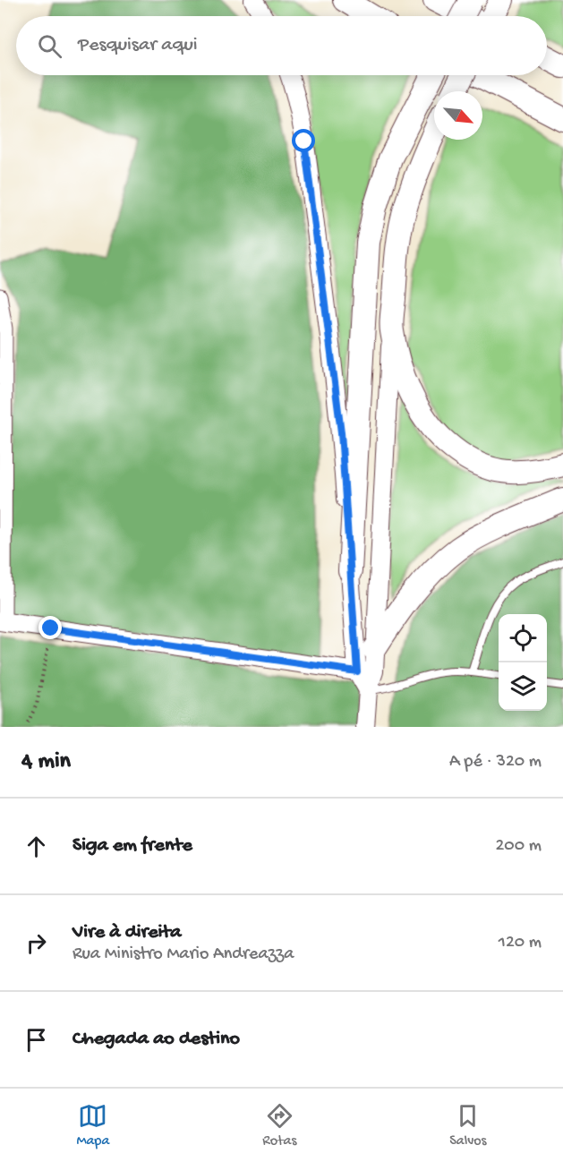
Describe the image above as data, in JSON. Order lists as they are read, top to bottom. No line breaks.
{"north":"bottom right","page":{"search":"Pesquisar aqui","heading":["4 min","A pé · 320 m"],"list":[["Siga em frente","200 m"],["Vire à direita","Rua Ministro Mario Andreazza","120 m"],"Chegada ao destino"],"nav":["Mapa","Rotas","Salvos"]}}
